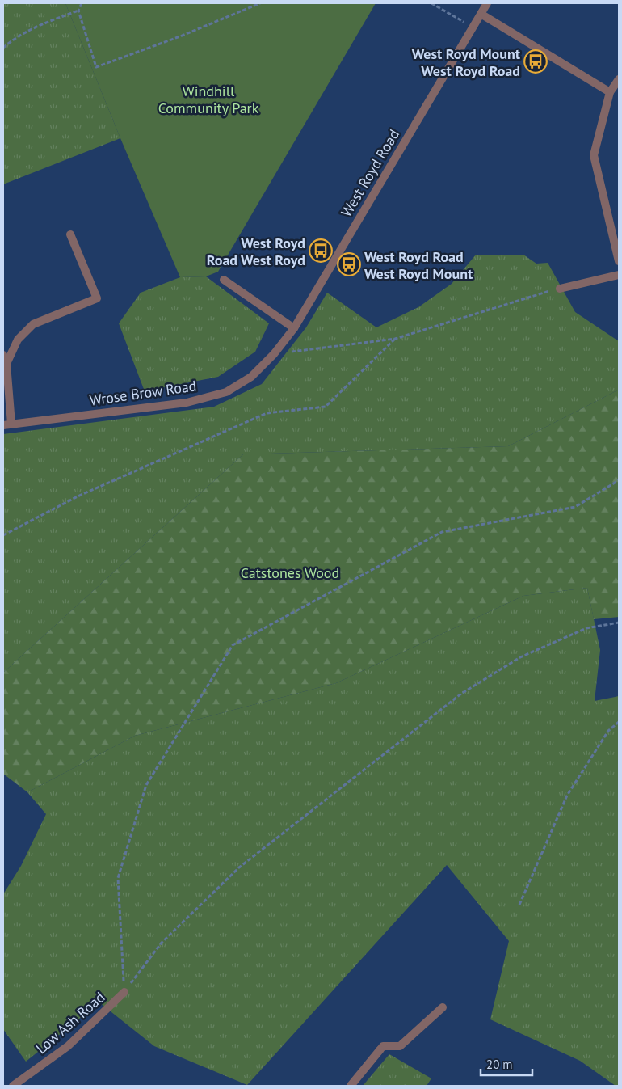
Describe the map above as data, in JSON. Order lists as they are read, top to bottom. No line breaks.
{"streets":{"street":["West Royd Road","Wrose Brow Road","Low Ash Road"]},"crossings":[["West Royd Road","Wrose Brow Road"]],"parks":["Windhill Community Park","Catstones Wood"],"places":{"bus stop":["West Royd Mount West Royd Road","West Royd Road West Royd","West Royd Road West Royd Mount"]},"scale_bar":"20 m"}
